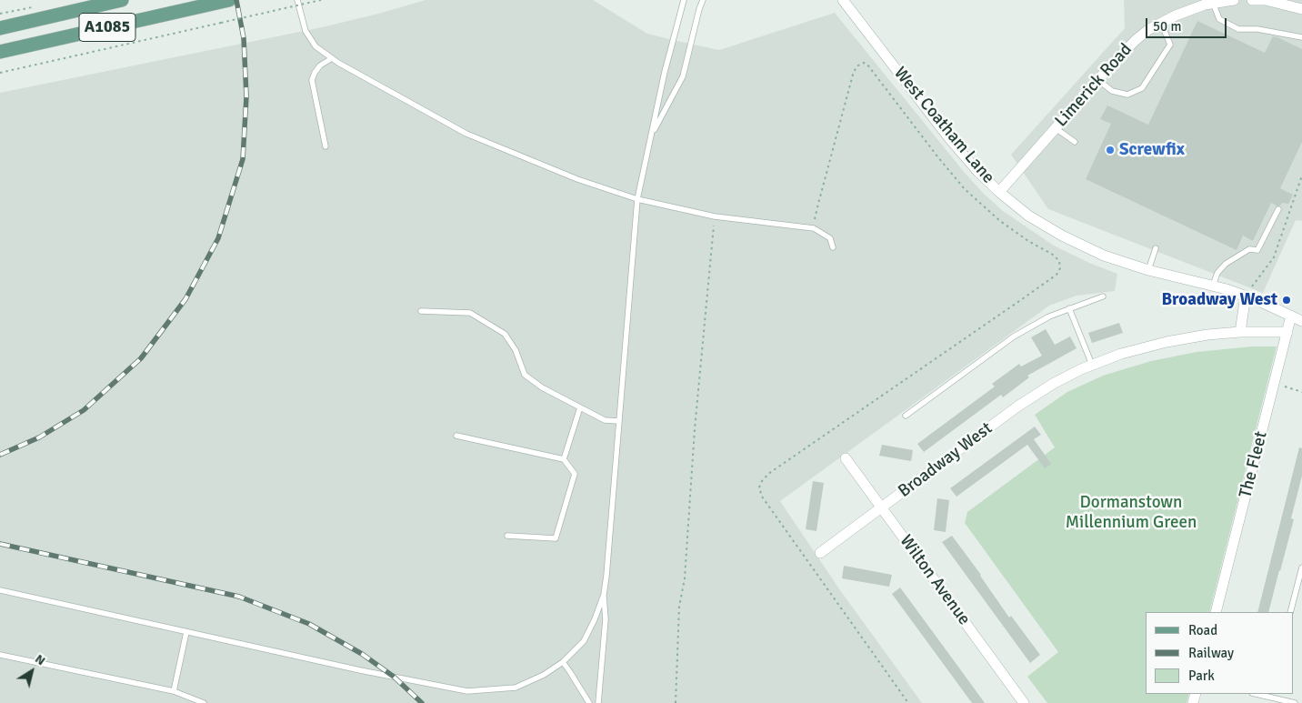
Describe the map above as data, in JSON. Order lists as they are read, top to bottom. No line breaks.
{"streets":{"main road":["A1085"],"street":["Limerick Road","West Coatham Lane","Broadway West","The Fleet","Wilton Avenue"]},"crossings":[["Limerick Road","West Coatham Lane"],["West Coatham Lane","The Fleet"],["Broadway West","The Fleet"],["Broadway West","Wilton Avenue"]],"parks":["Dormanstown Millennium Green"],"places":["Screwfix","Broadway West"],"legend":["Road","Railway","Park"],"scale_bar":"50 m","north":"top right"}
